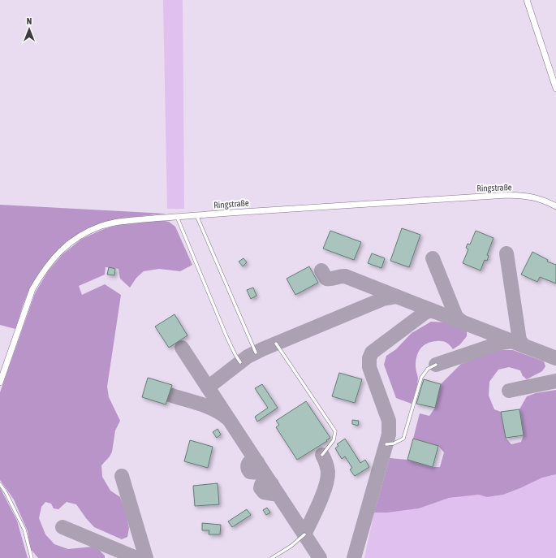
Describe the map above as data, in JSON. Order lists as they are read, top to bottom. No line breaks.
{"streets":{"street":["Ringstraße"]},"north":"top"}
